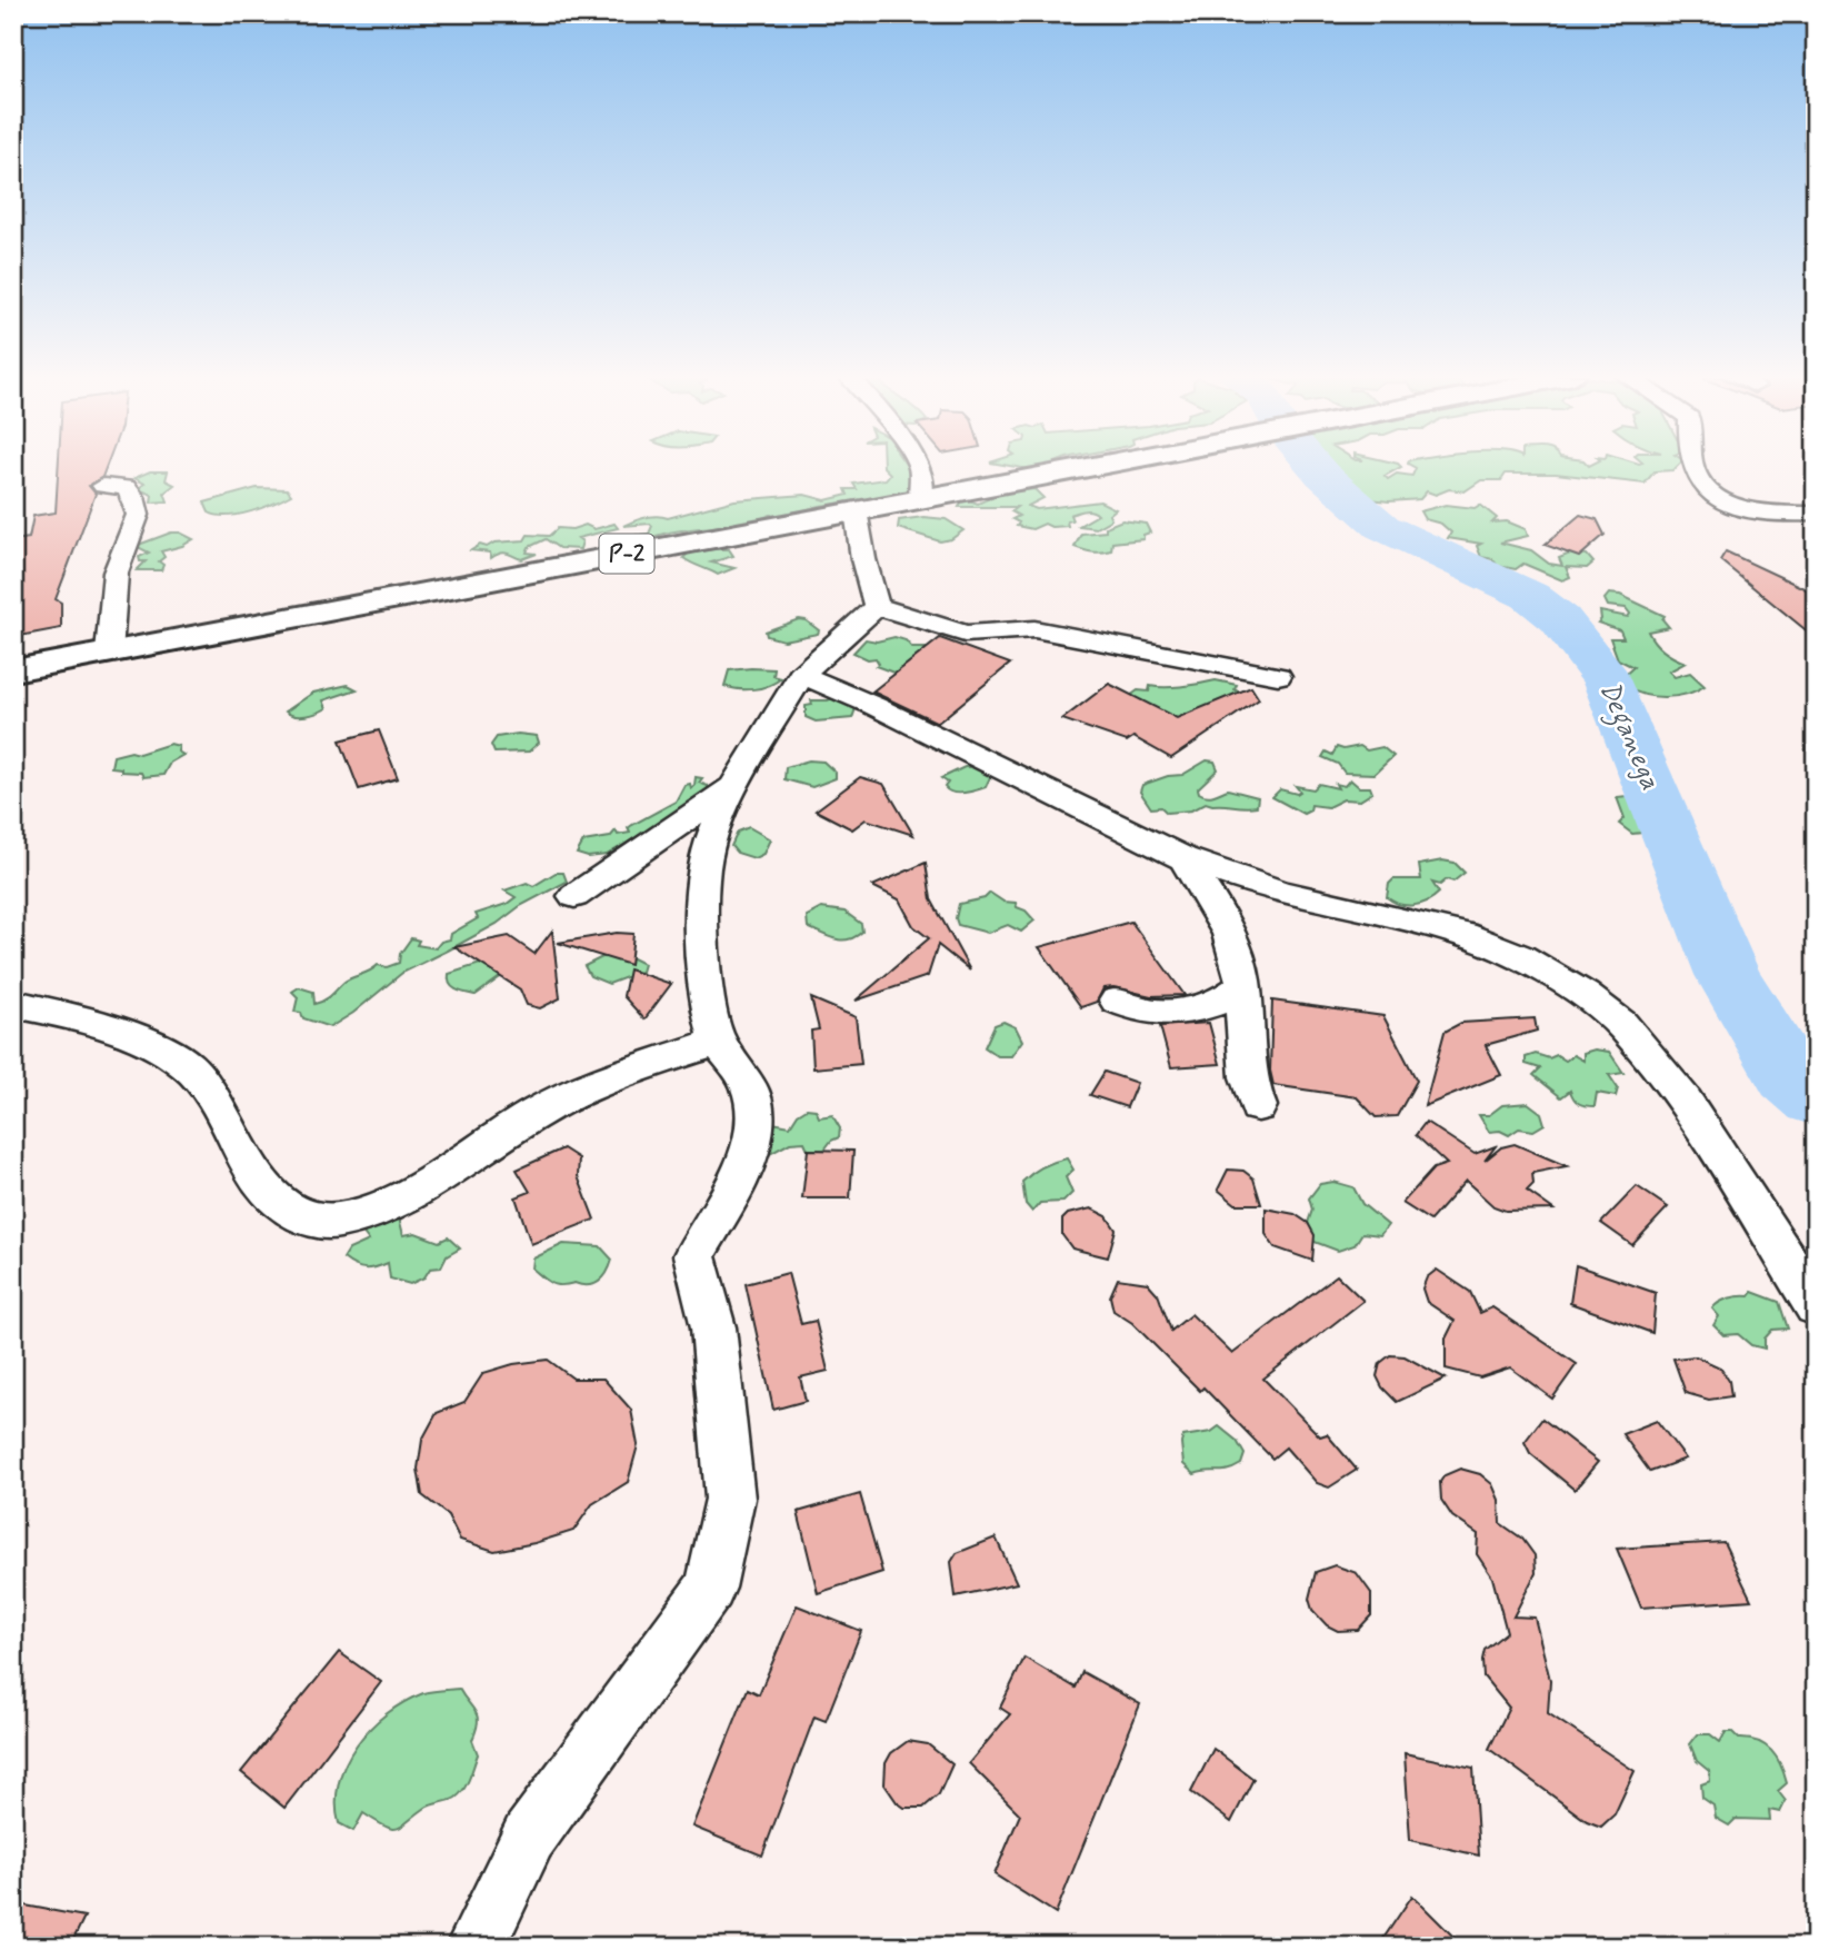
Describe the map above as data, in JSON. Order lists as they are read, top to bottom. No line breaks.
{"streets":{"highway":["P-2"]},"water":["Deganega"]}
